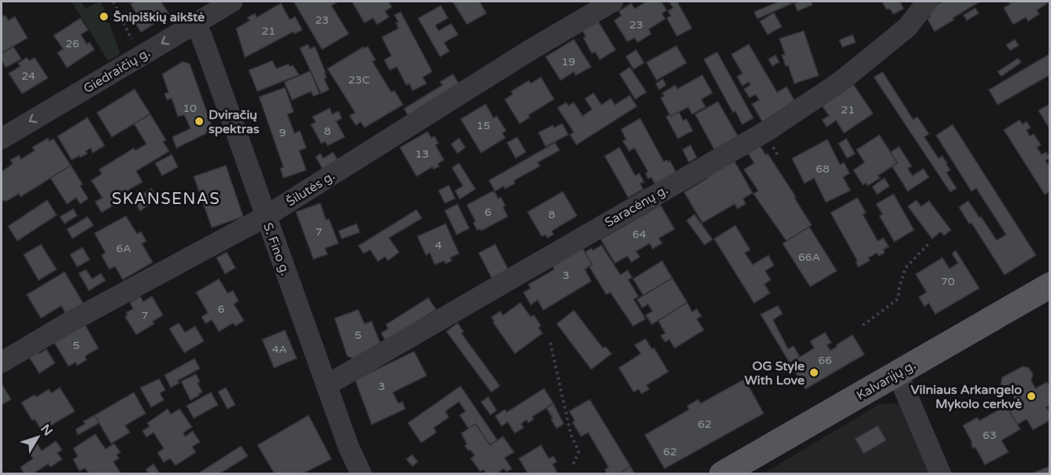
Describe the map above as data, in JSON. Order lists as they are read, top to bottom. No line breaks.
{"streets":{"main road":["Kalvarijų g."],"street":["Giedraičių g.","Šilutės g.","Saracėnų g.","S. Fino g."]},"crossings":[["Giedraičių g.","S. Fino g."],["Šilutės g.","S. Fino g."],["Saracėnų g.","S. Fino g."]],"one_way":["Giedraičių g."],"districts":["SKANSENAS"],"places":["Šnipiškių aikštė","Dviračių spektras","OG Style With Love","Vilniaus Arkangelo Mykolo cerkvė"],"house_numbers":["23","23","21","26","19","24","23C","10","21","15","8","9","13","68","6","8","7","64","4","6A","66A","3","70","6","7","5","5","4A","66","3","62","63","62"],"north":"top right"}
